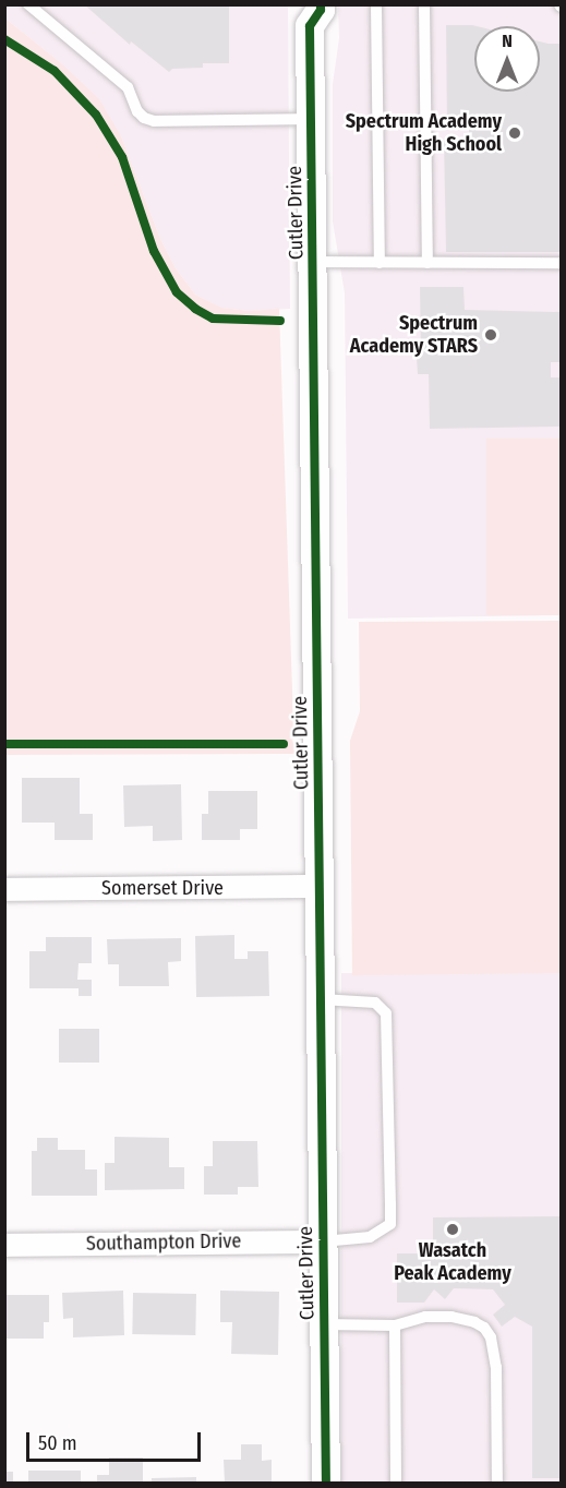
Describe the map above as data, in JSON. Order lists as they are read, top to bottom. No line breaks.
{"streets":{"street":["Cutler Drive","Somerset Drive","Southampton Drive"]},"crossings":[["Cutler Drive","Somerset Drive"],["Cutler Drive","Southampton Drive"]],"places":["Spectrum Academy High School","Spectrum Academy STARS","Wasatch Peak Academy"],"scale_bar":"50 m","north":"top"}
